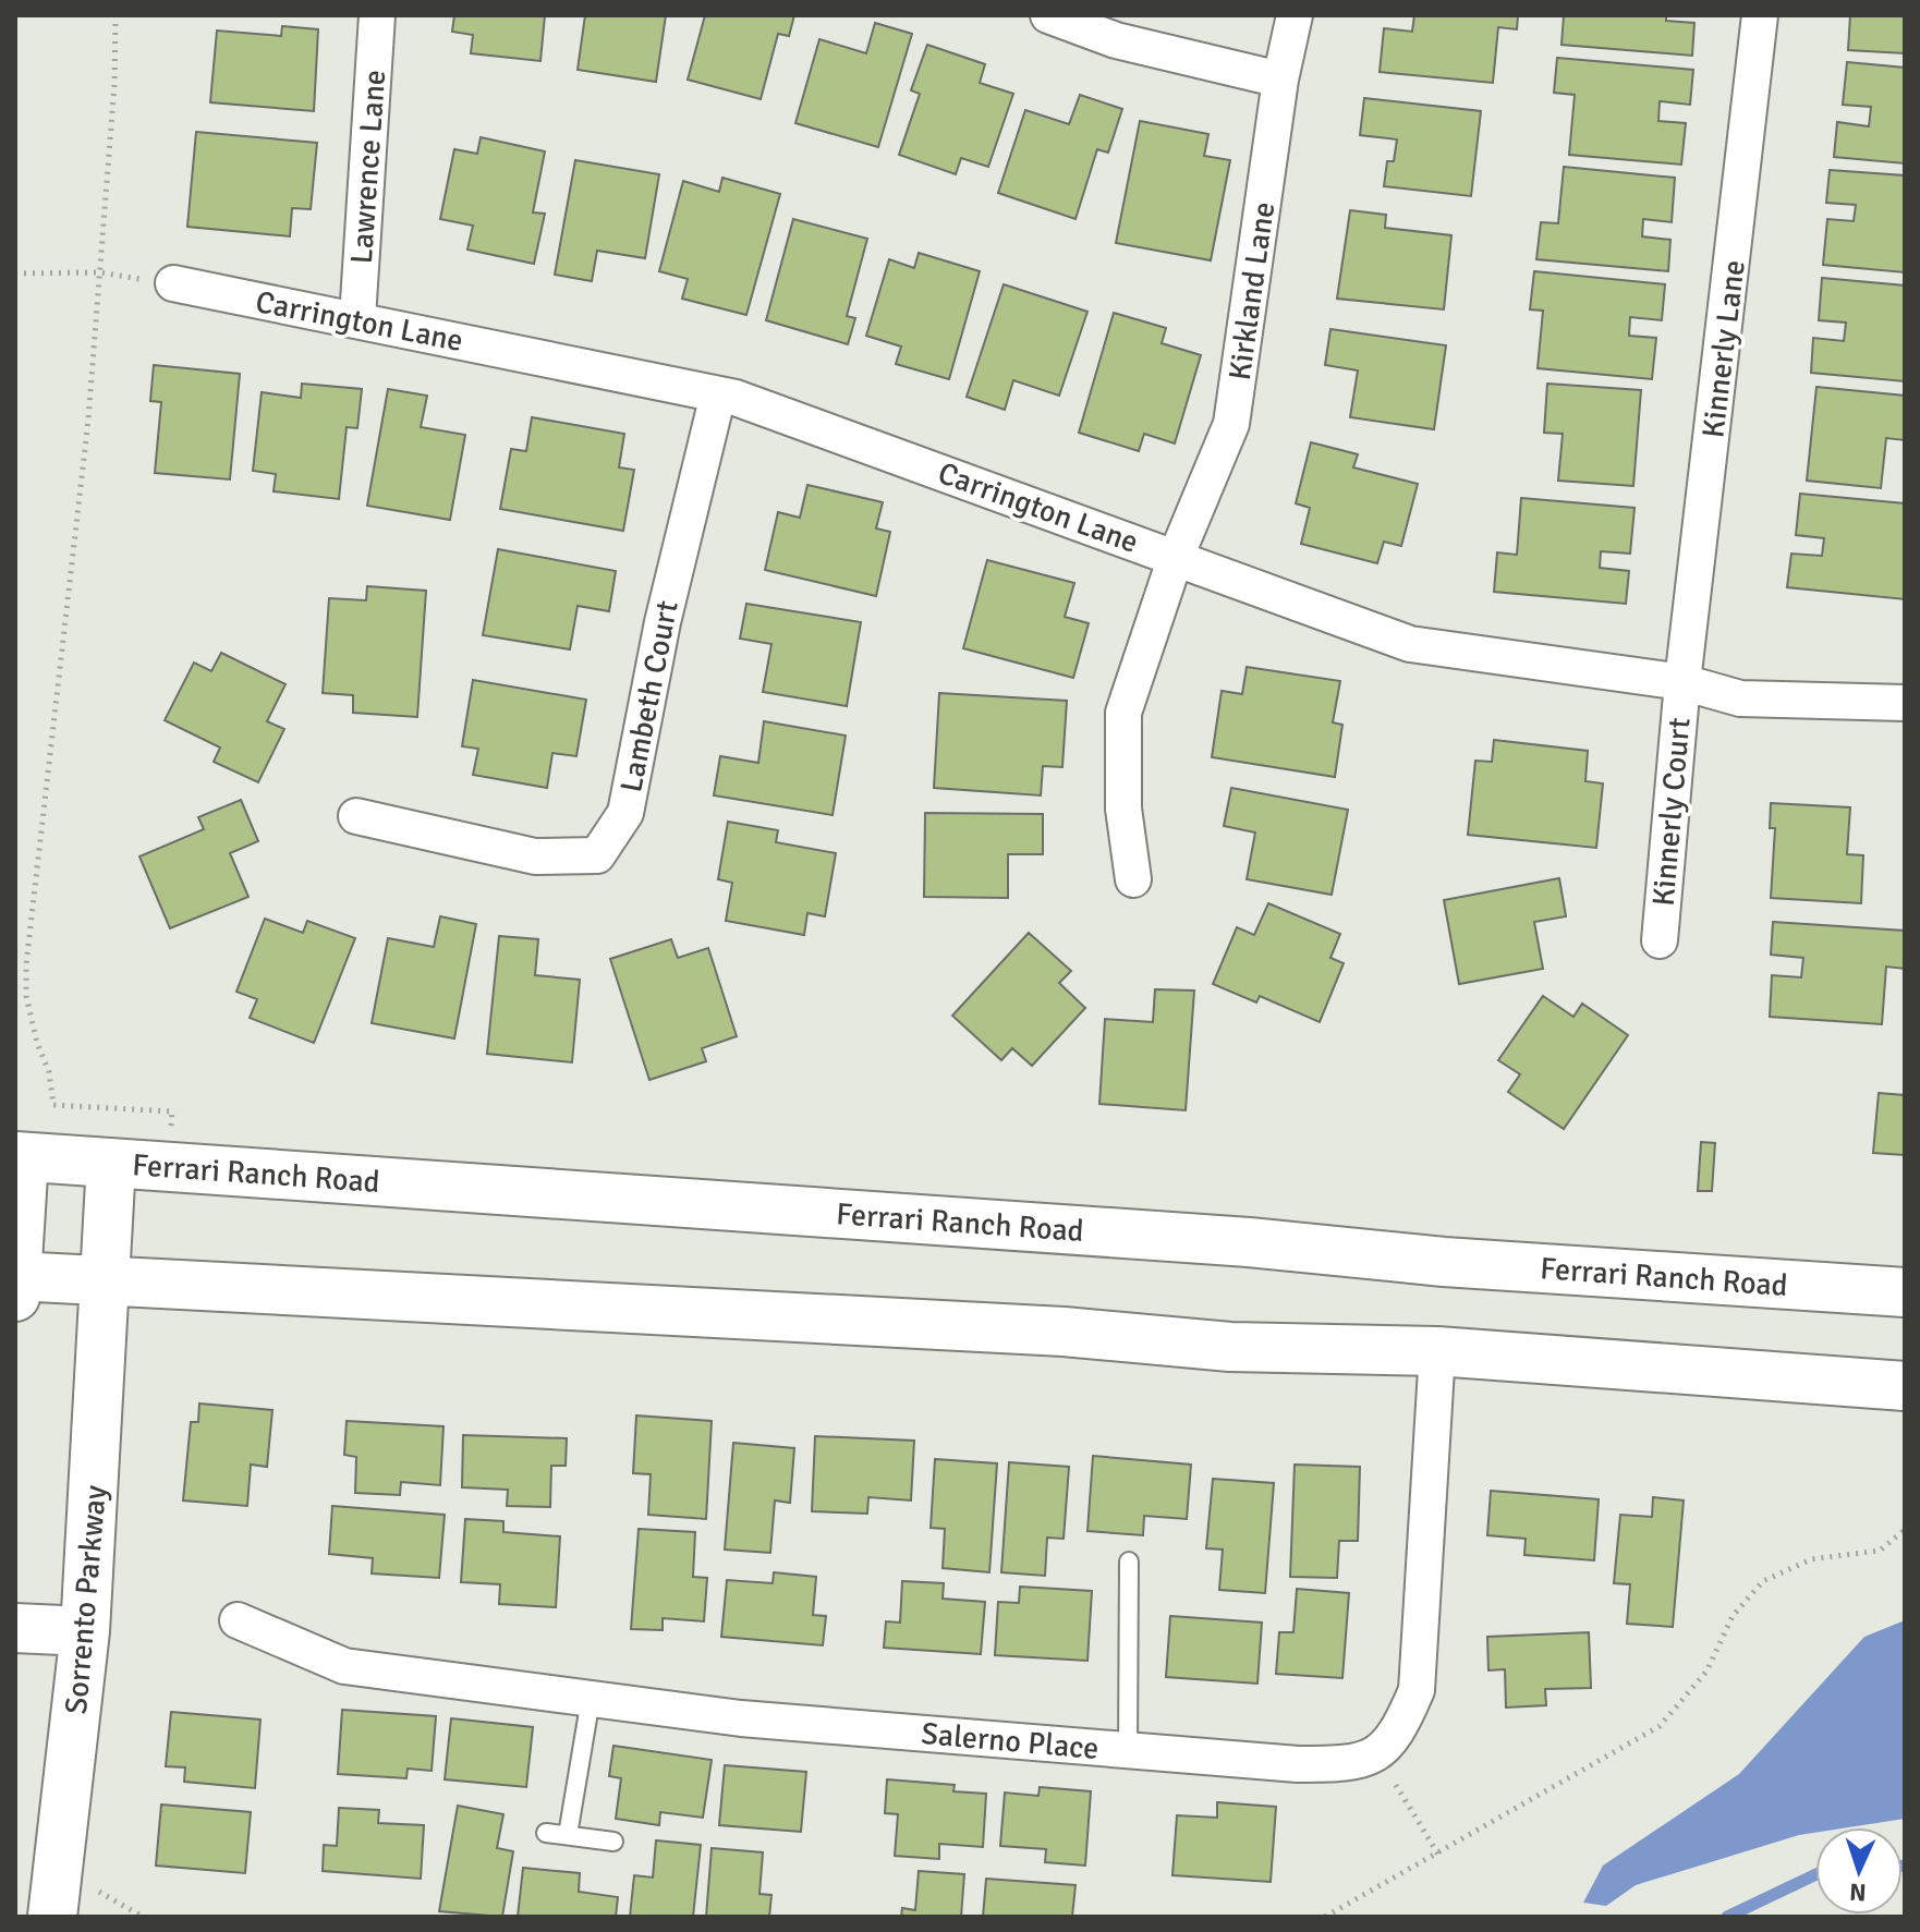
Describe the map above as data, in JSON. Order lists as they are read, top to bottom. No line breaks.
{"streets":{"street":["Lawrence Lane","Kirkland Lane","Carrington Lane","Kinnerly Lane","Lambeth Court","Kinnerly Court","Ferrari Ranch Road","Sorrento Parkway","Salerno Place"]},"crossings":[["Lawrence Lane","Carrington Lane"],["Kirkland Lane","Carrington Lane"],["Carrington Lane","Kinnerly Lane"],["Carrington Lane","Lambeth Court"],["Carrington Lane","Kinnerly Court"],["Kinnerly Lane","Kinnerly Court"],["Ferrari Ranch Road","Sorrento Parkway"]],"north":"bottom"}
